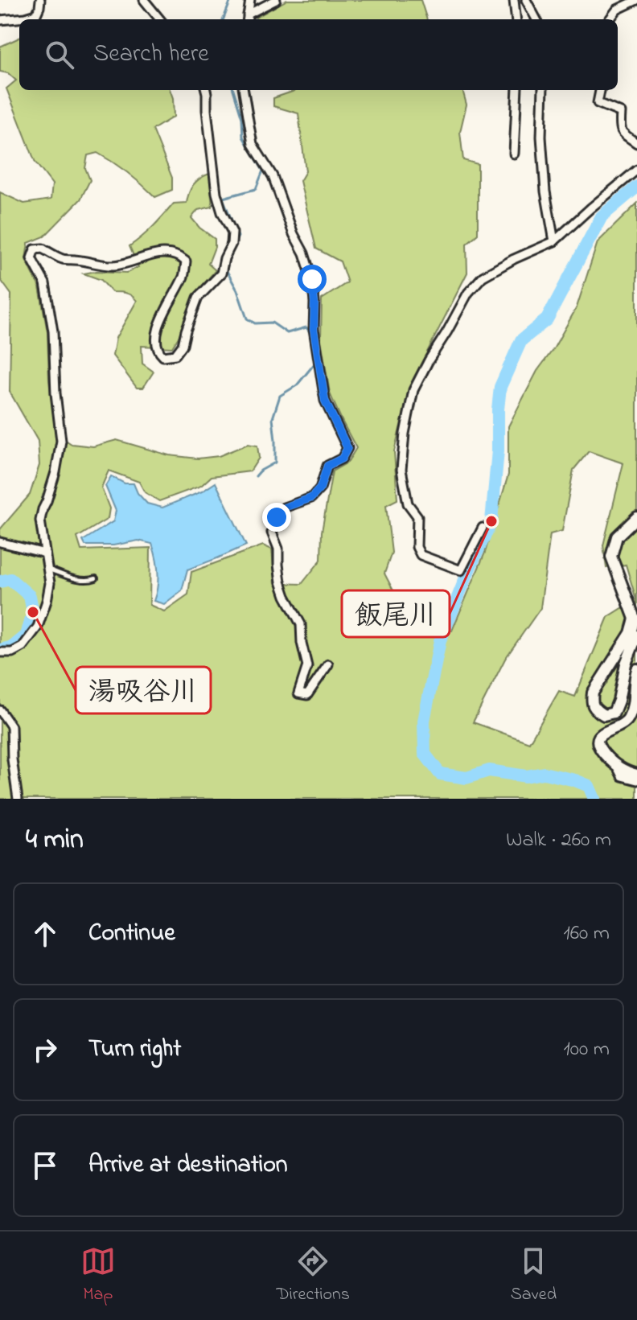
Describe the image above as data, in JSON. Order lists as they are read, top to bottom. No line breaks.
{"places":["飯尾川","湯吸谷川"],"page":{"search":"Search here","heading":["4 min","Walk · 260 m"],"list":[["Continue","160 m"],["Turn right","100 m"],"Arrive at destination"],"nav":["Map","Directions","Saved"]}}
